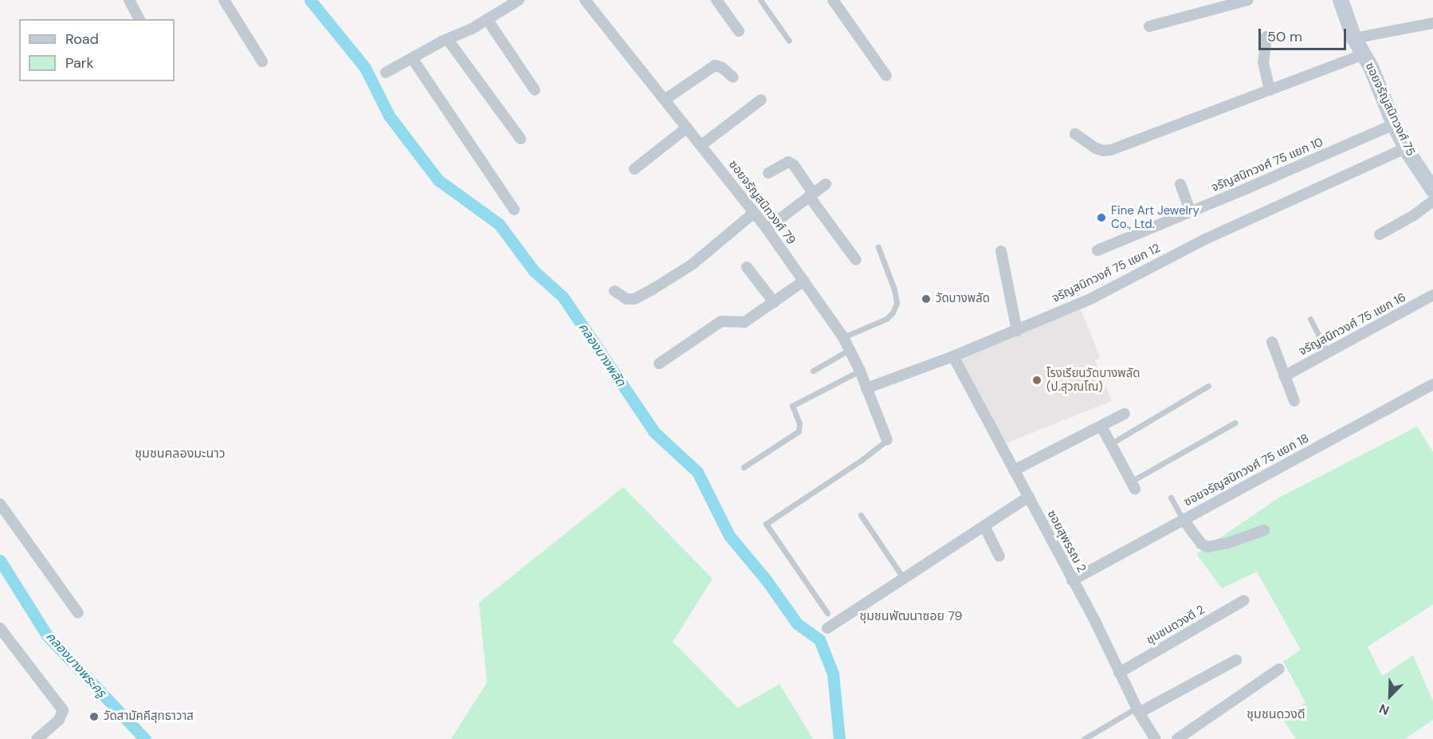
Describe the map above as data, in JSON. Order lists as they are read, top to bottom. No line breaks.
{"streets":{"street":["ซอยจรัญสนิทวงศ์ 75","จรัญสนิทวงศ์ 75 แยก 10","ซอยจรัญสนิทวงศ์ 79","จรัญสนิทวงศ์ 75 แยก 12","จรัญสนิทวงศ์ 75 แยก 16","ซอยจรัญสนิทวงศ์ 75 แยก 18","ซอยสุพรรณ 2","ชุมชนดวงดี 2"]},"crossings":[["ซอยจรัญสนิทวงศ์ 75","จรัญสนิทวงศ์ 75 แยก 10"],["ซอยจรัญสนิทวงศ์ 75","จรัญสนิทวงศ์ 75 แยก 12"],["ซอยจรัญสนิทวงศ์ 79","จรัญสนิทวงศ์ 75 แยก 12"],["จรัญสนิทวงศ์ 75 แยก 12","ซอยสุพรรณ 2"],["ซอยจรัญสนิทวงศ์ 75 แยก 18","ซอยสุพรรณ 2"],["ซอยสุพรรณ 2","ชุมชนดวงดี 2"]],"districts":["ชุมชนคลองมะนาว","ชุมชนพัฒนาซอย 79","ชุมชนดวงดี"],"water":["คลองบางพลัด","คลองบางพระครู"],"places":["Fine Art Jewelry Co., Ltd.","วัดบางพลัด","โรงเรียนวัดบางพลัด (ป.สุวณโณ)","วัดสามัคคีสุทธาวาส"],"legend":["Road","Park"],"scale_bar":"50 m","north":"bottom left"}
